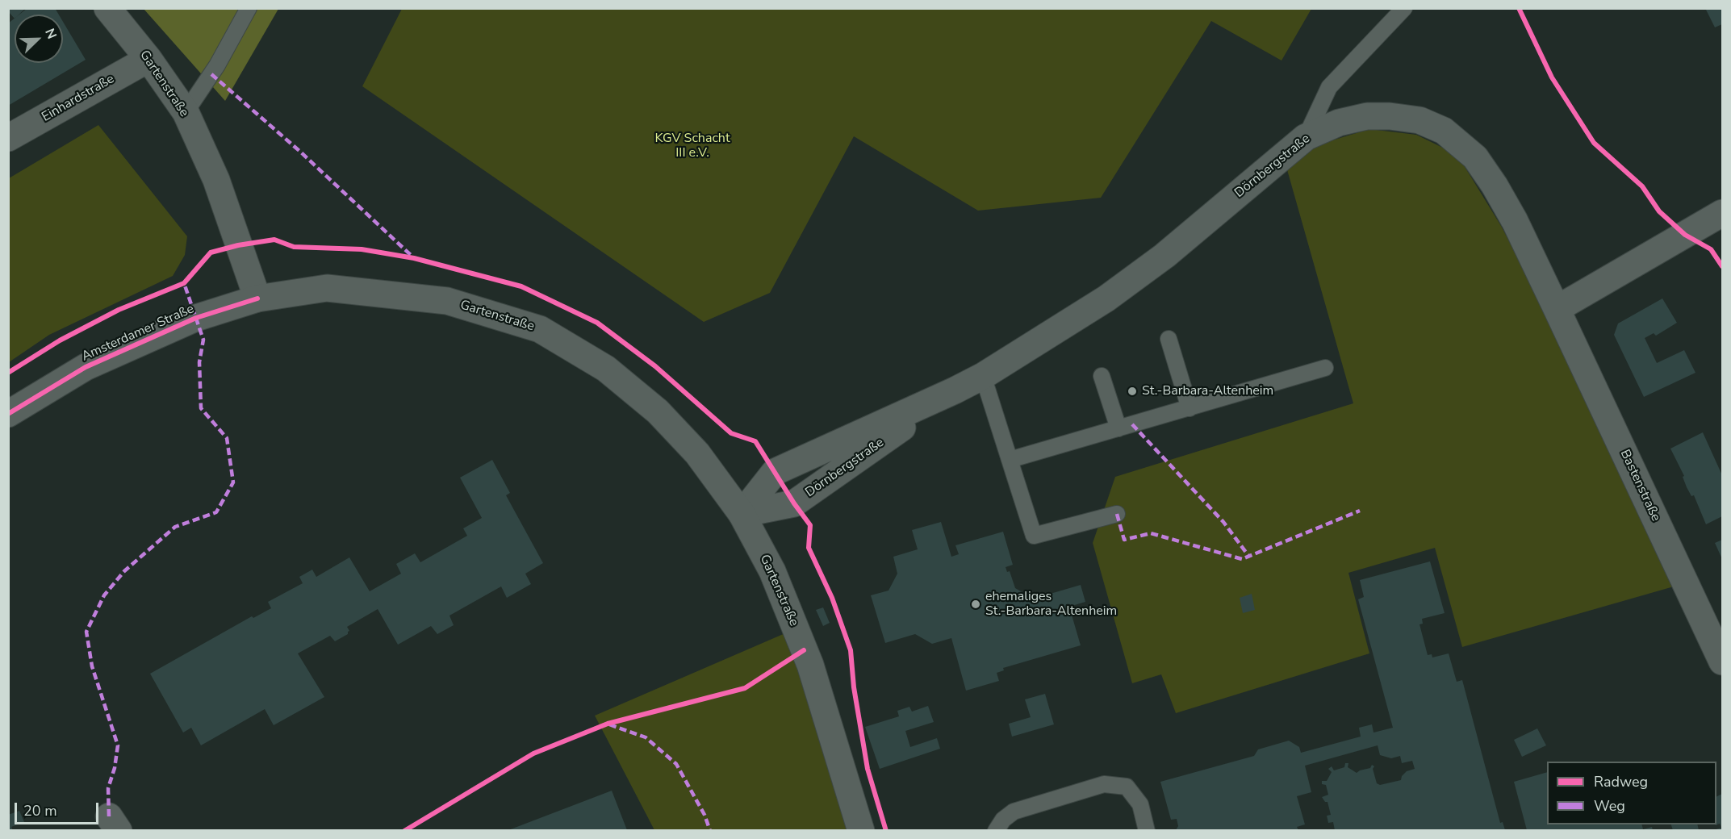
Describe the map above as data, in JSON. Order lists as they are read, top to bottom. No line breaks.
{"streets":{"street":["Gartenstraße","Einhardstraße","Dörnbergstraße","Amsterdamer Straße","Bastenstraße"]},"crossings":[["Gartenstraße","Einhardstraße"],["Gartenstraße","Dörnbergstraße"],["Gartenstraße","Amsterdamer Straße"],["Dörnbergstraße","Bastenstraße"]],"parks":["KGV Schacht III e.V."],"places":["St.-Barbara-Altenheim","ehemaliges St.-Barbara-Altenheim"],"legend":["Radweg","Weg"],"scale_bar":"20 m","north":"top right"}
